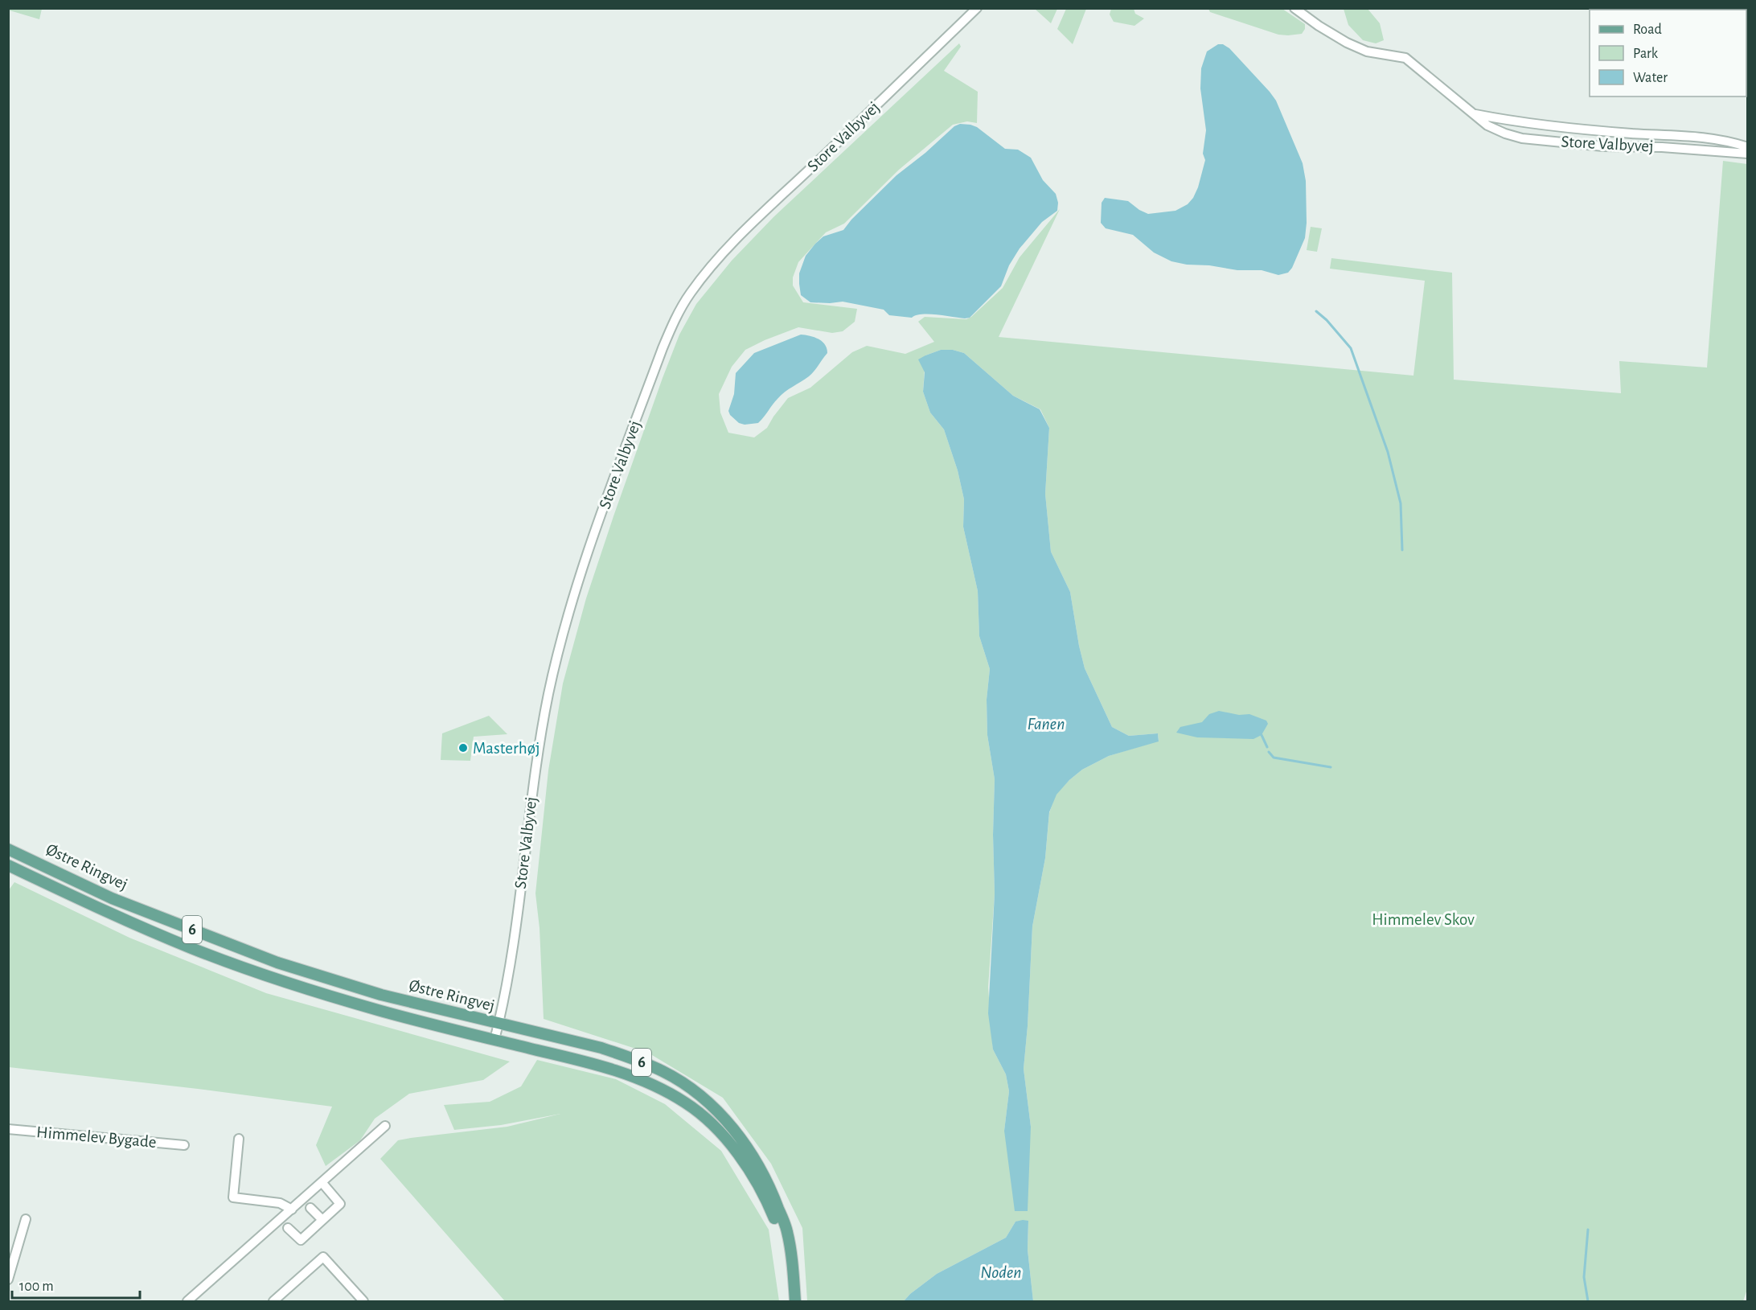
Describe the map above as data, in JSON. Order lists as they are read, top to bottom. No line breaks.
{"streets":{"main road":["Østre Ringvej","6"],"street":["Store Valbyvej","Himmelev Bygade"]},"crossings":[["Store Valbyvej","Østre Ringvej"]],"water":["Fanen","Noden"],"parks":["Himmelev Skov"],"places":["Masterhøj"],"legend":["Road","Park","Water"],"scale_bar":"100 m"}
